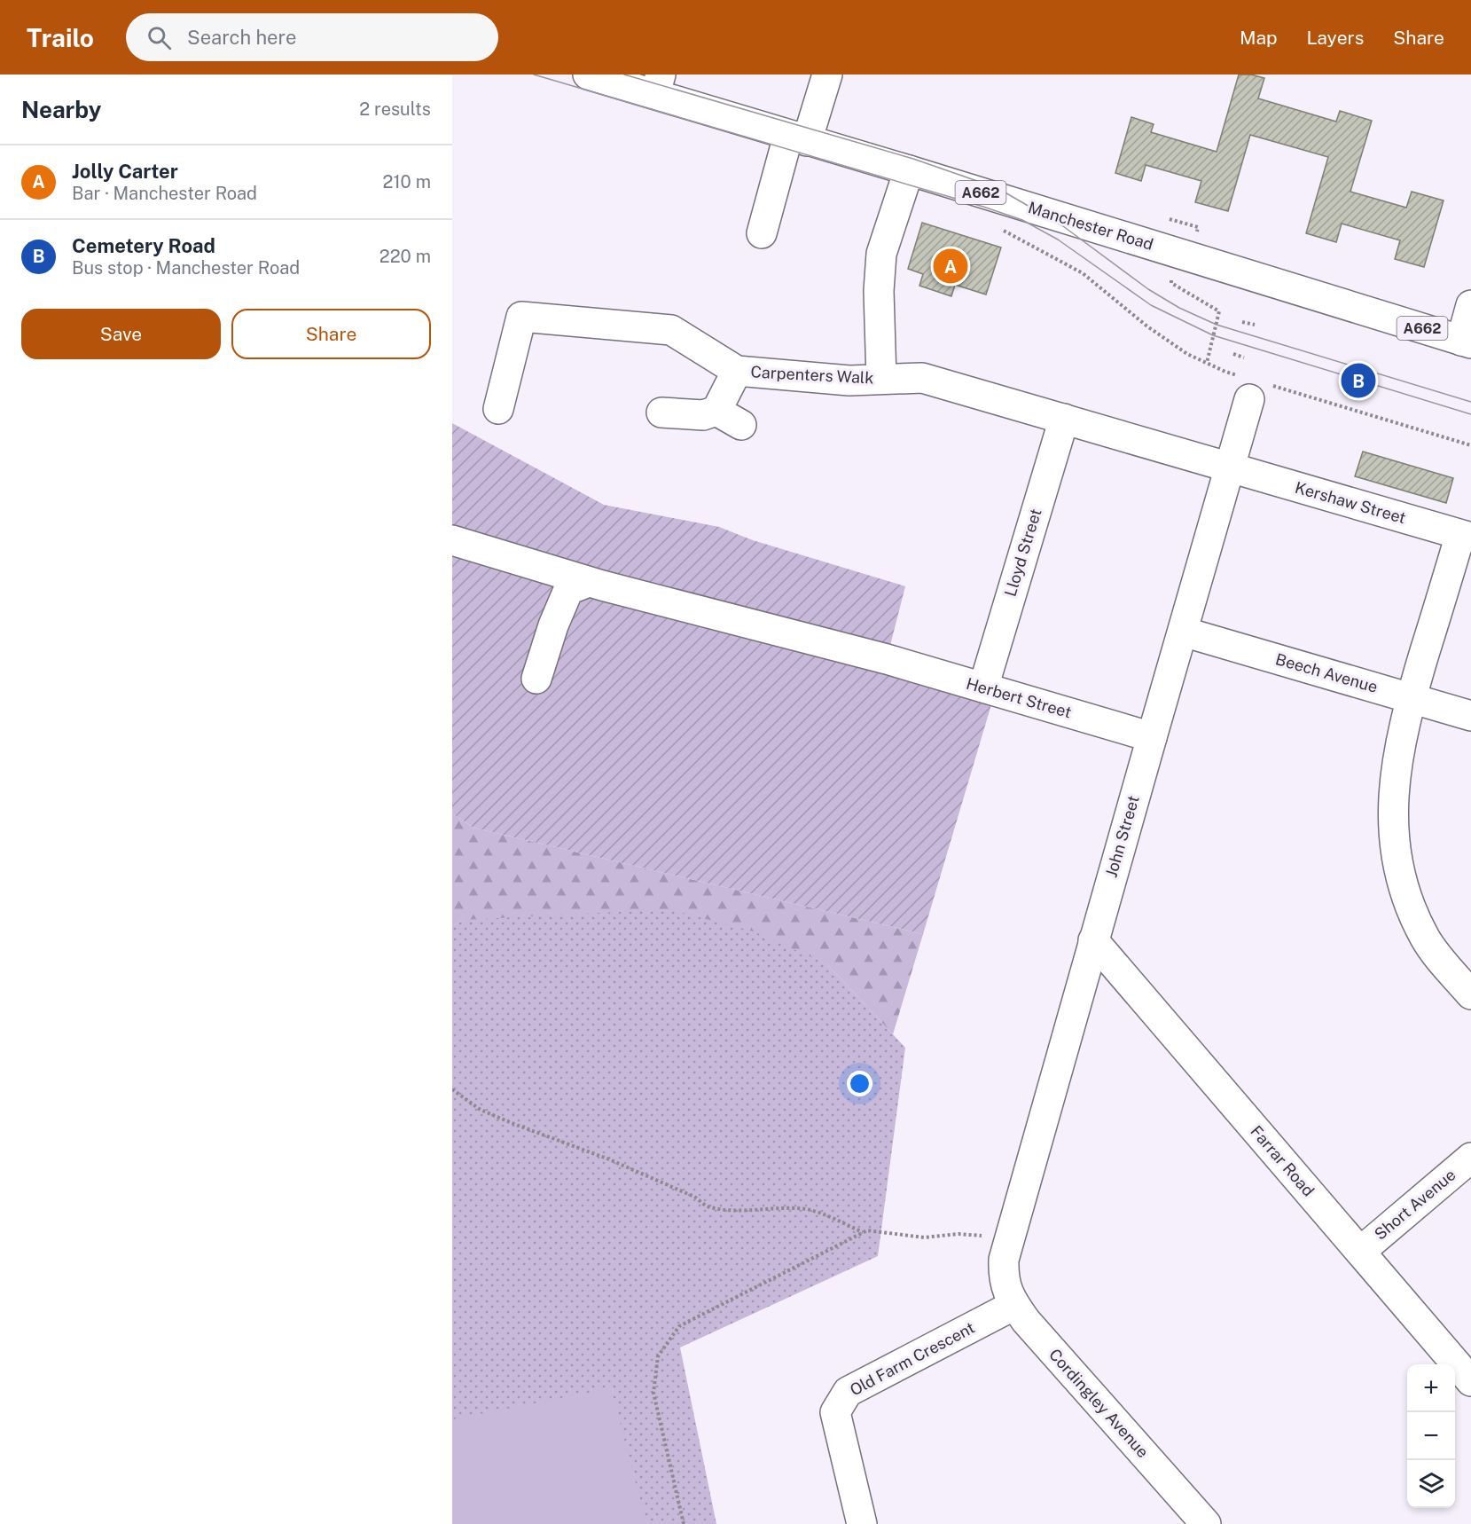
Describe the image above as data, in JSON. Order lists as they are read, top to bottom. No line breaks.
{"streets":{"street":["A662","Manchester Road","Carpenters Walk","Kershaw Street","Lloyd Street","Beech Avenue","Herbert Street","John Street","Farrar Road","Short Avenue","Old Farm Crescent","Cordingley Avenue"]},"crossings":[["Carpenters Walk","Kershaw Street"],["Carpenters Walk","Lloyd Street"],["Carpenters Walk","John Street"],["Kershaw Street","John Street"],["Lloyd Street","Herbert Street"],["Beech Avenue","John Street"],["Herbert Street","John Street"],["John Street","Farrar Road"],["John Street","Cordingley Avenue"],["Farrar Road","Short Avenue"],["Old Farm Crescent","Cordingley Avenue"]],"page":{"header":"Trailo","search":"Search here","nav":["Map","Layers","Share"],"heading":["Nearby","2 results"],"list":[{"mark":"A","name":"Jolly Carter","note":"Bar · Manchester Road","value":"210 m"},{"mark":"B","name":"Cemetery Road","note":"Bus stop · Manchester Road","value":"220 m"}],"pins":["A","B"],"buttons":["Save","Share"],"map_buttons":["+","−"]}}
